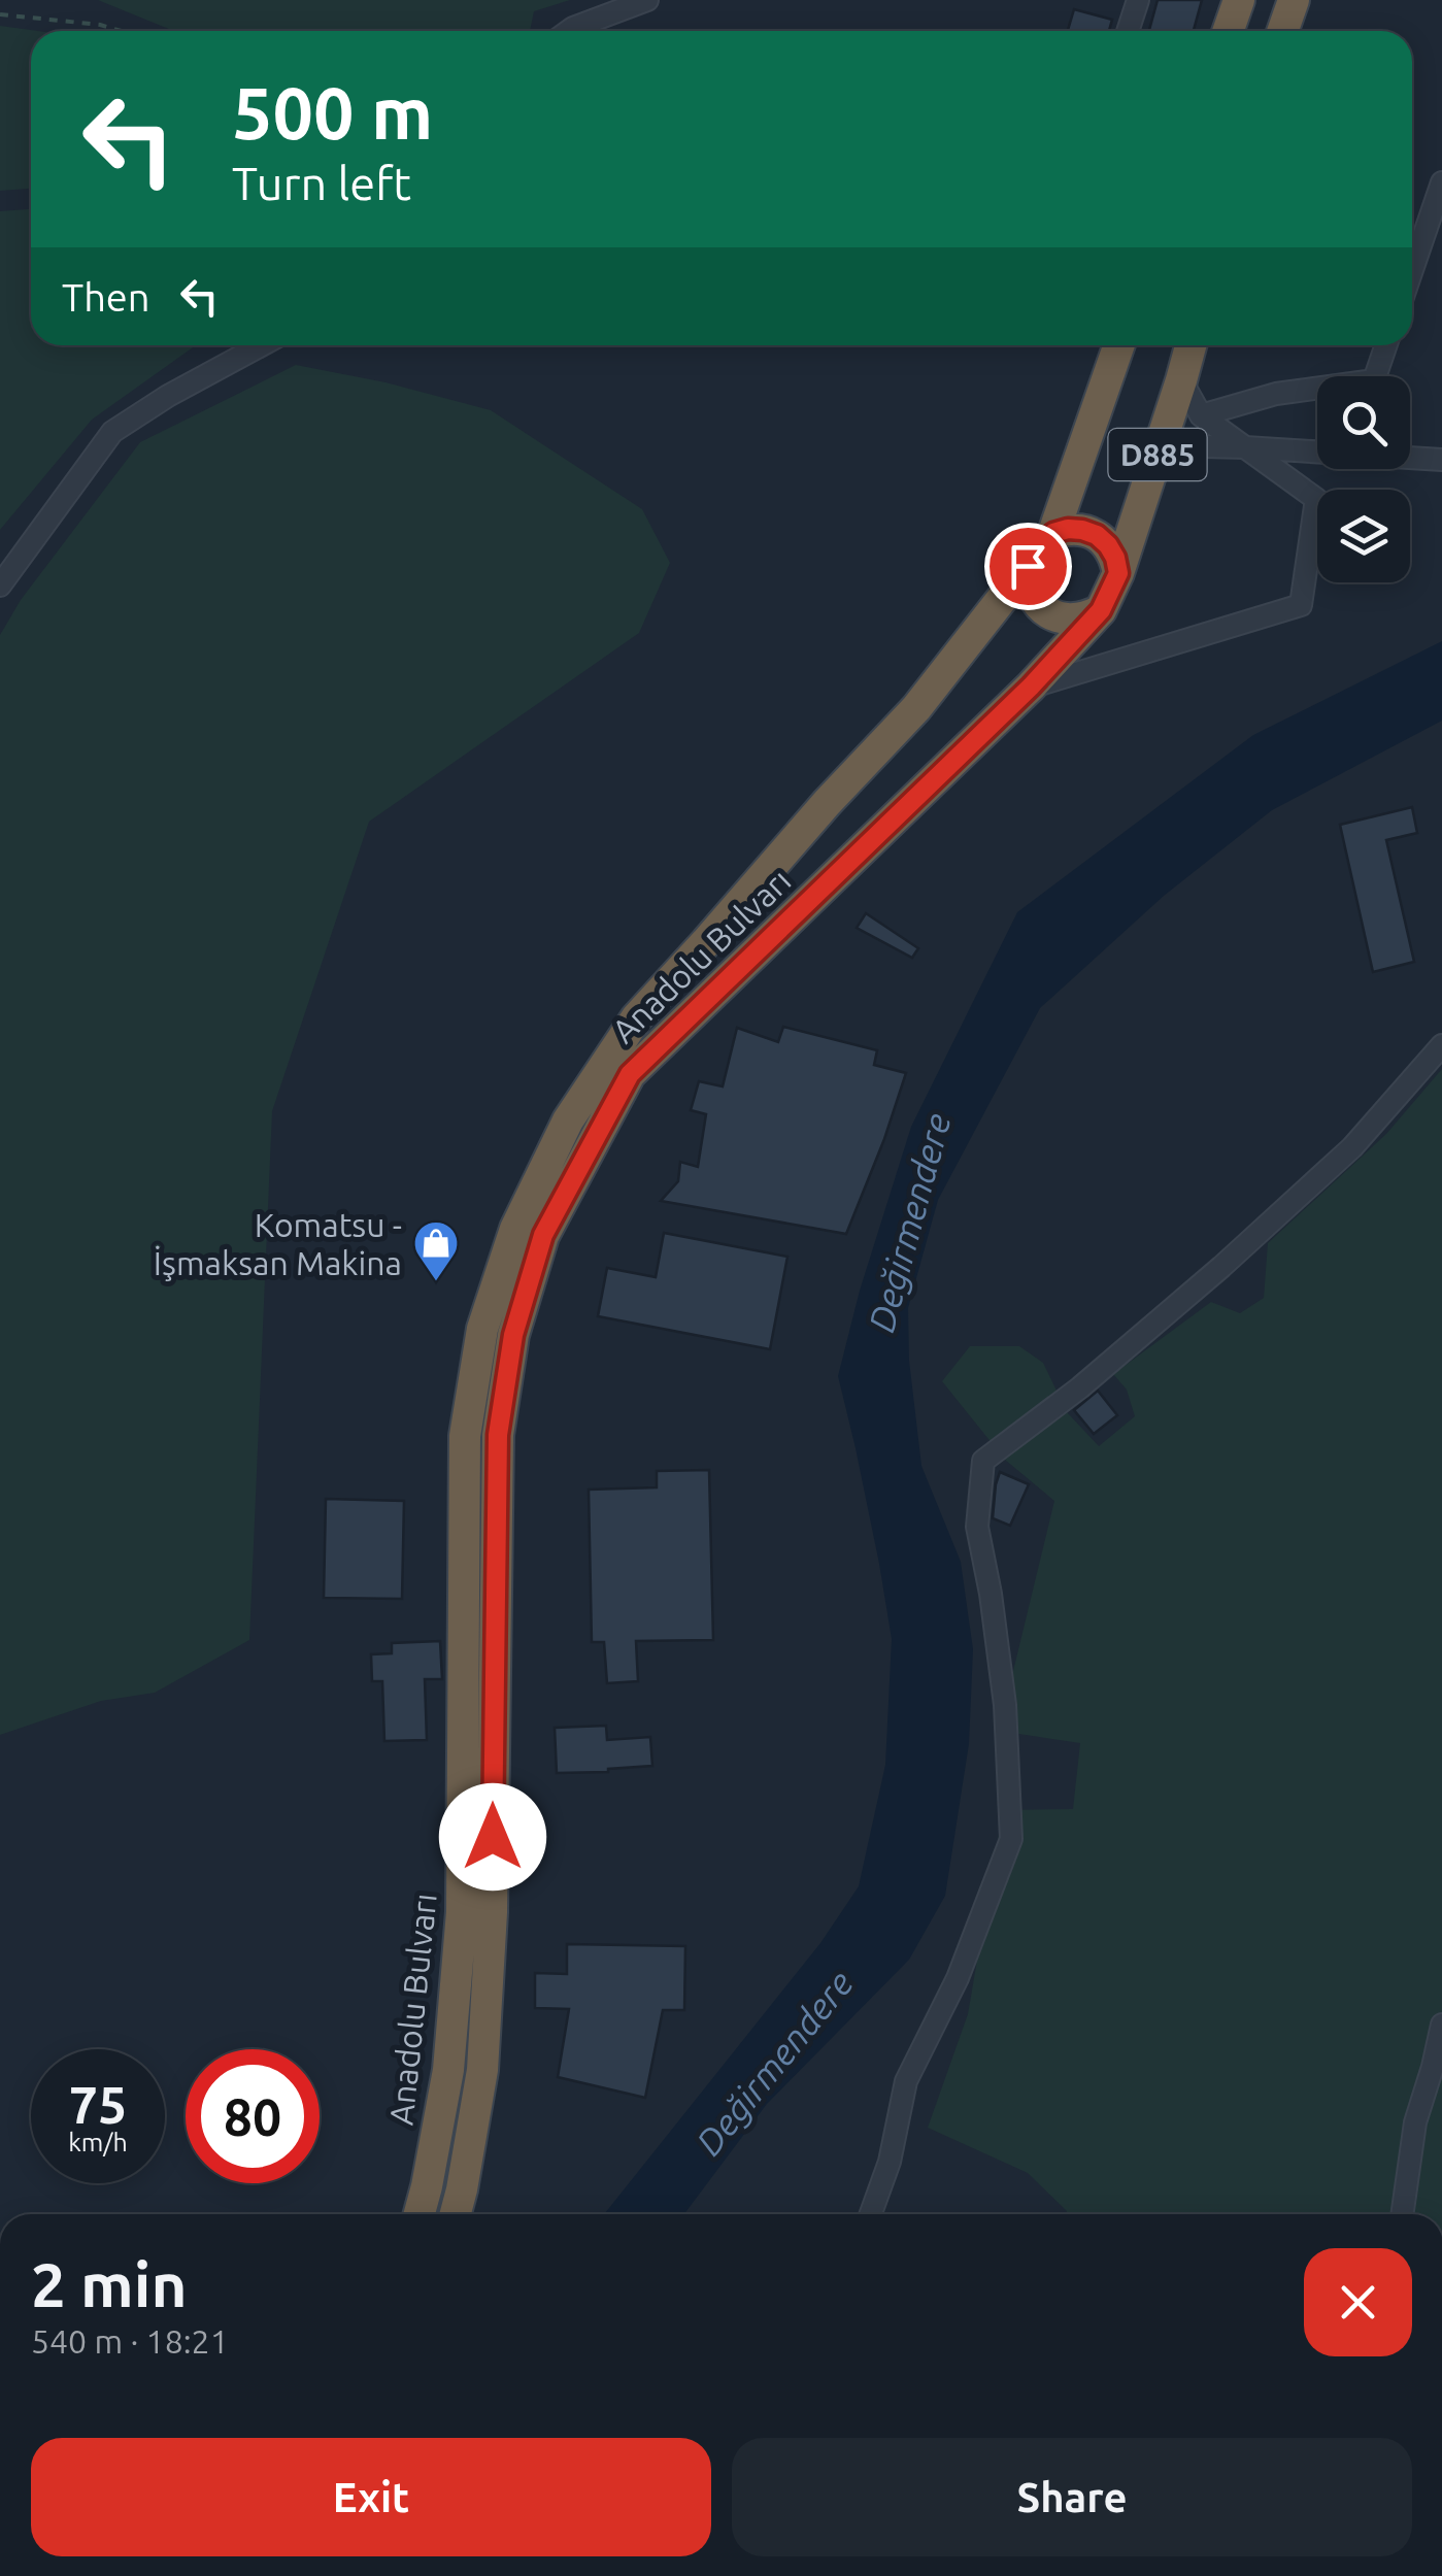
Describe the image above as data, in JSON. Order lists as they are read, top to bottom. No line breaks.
{"streets":{"highway":["D885","Anadolu Bulvarı"]},"water":["Değirmendere"],"places":{"shop":["Komatsu - İşmaksan Makina"]},"page":{"turn":["500 m","Turn left"],"then":"Then","speed":"75 km/h","limit":"80","heading":["2 min","540 m · 18:21"],"buttons":["Exit","Share"]}}
